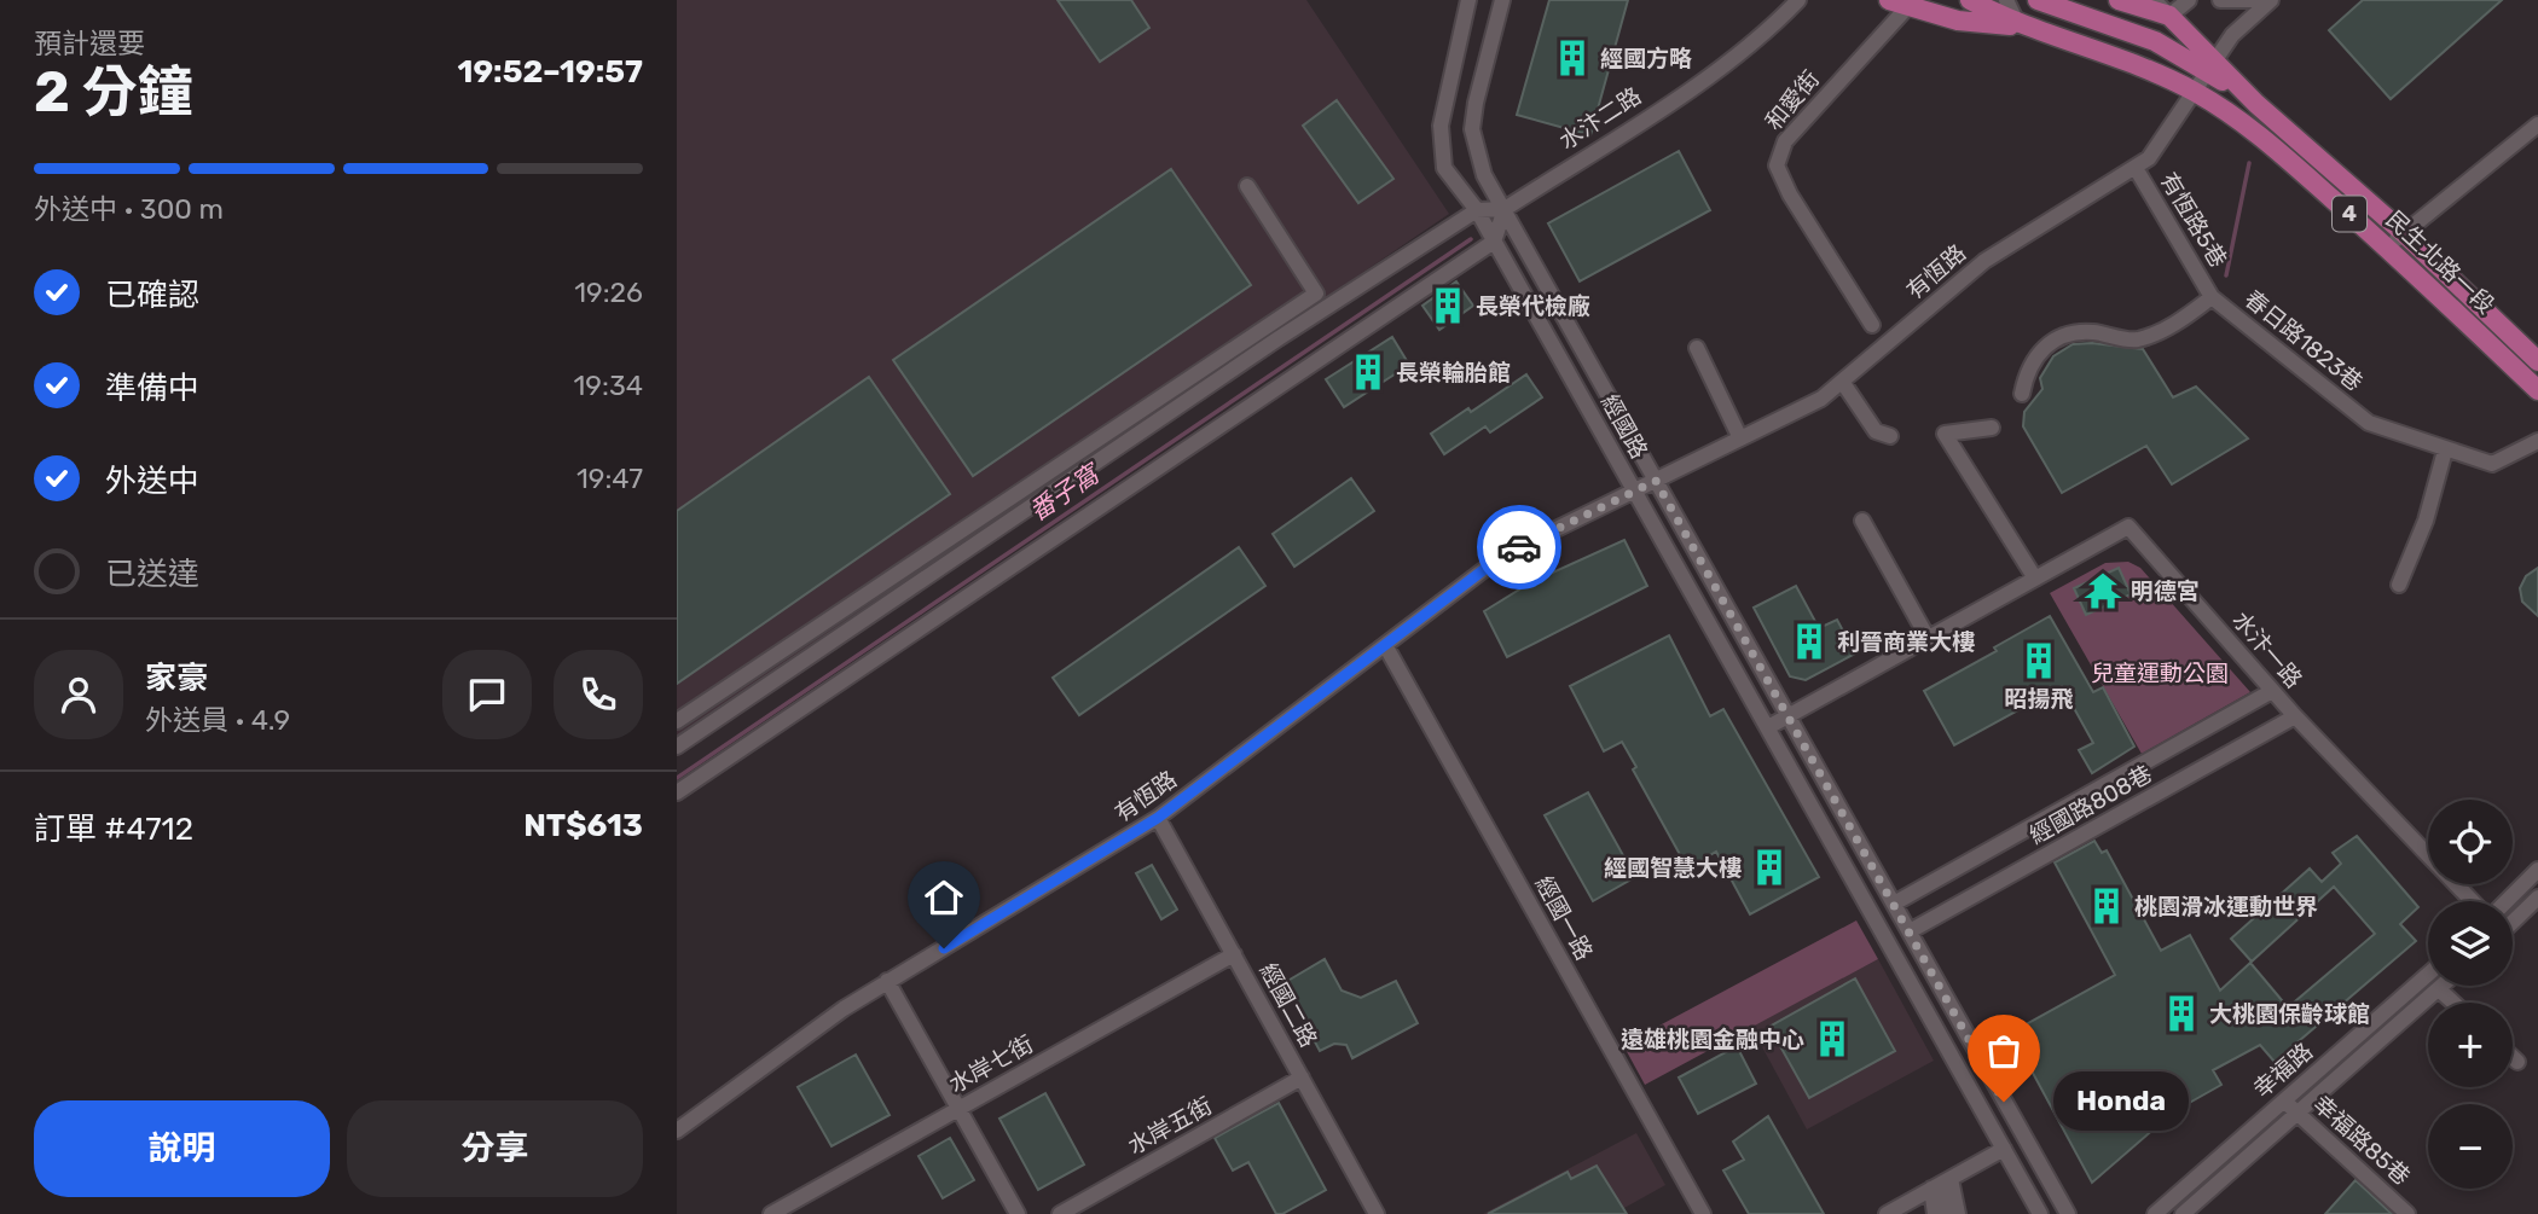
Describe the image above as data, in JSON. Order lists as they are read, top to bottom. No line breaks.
{"streets":{"main road":["4","民生北路一段"],"street":["和愛街","水汴二路","有恆路5巷","有恆路","春日路1823巷","經國路","水汴一路","經國路808巷","經國一路","經國二路","水岸七街","幸福路","水岸五街","幸福路85巷"]},"crossings":[["和愛街","4"],["水汴二路","經國路"],["4","民生北路一段"],["4","有恆路"],["有恆路5巷","有恆路"],["有恆路5巷","春日路1823巷"],["民生北路一段","有恆路"],["有恆路","經國路"],["有恆路","經國一路"],["有恆路","經國二路"],["經國路","水汴一路"],["經國路","經國路808巷"],["水汴一路","經國路808巷"],["經國二路","水岸七街"],["經國二路","水岸五街"],["幸福路","幸福路85巷"]],"water":["番子窩"],"parks":["兒童運動公園"],"places":{"building":["經國方略","長榮代檢廠","長榮輪胎館","利晉商業大樓","昭揚飛","經國智慧大樓","桃園滑冰運動世界","大桃園保齡球館","遠雄桃園金融中心"],"temple":["明德宮"],"other":["Honda"]},"page":{"heading":["2 分鐘","預計還要","19:52–19:57"],"panel":["家豪","外送員 · 4.9","訂單 #4712","NT$613"],"bar":"外送中 · 300 m","list":[["已確認","19:26"],["準備中","19:34"],["外送中","19:47"],"已送達"],"map_buttons":["+","−"],"bubble":"Honda","buttons":["說明","分享"]}}
